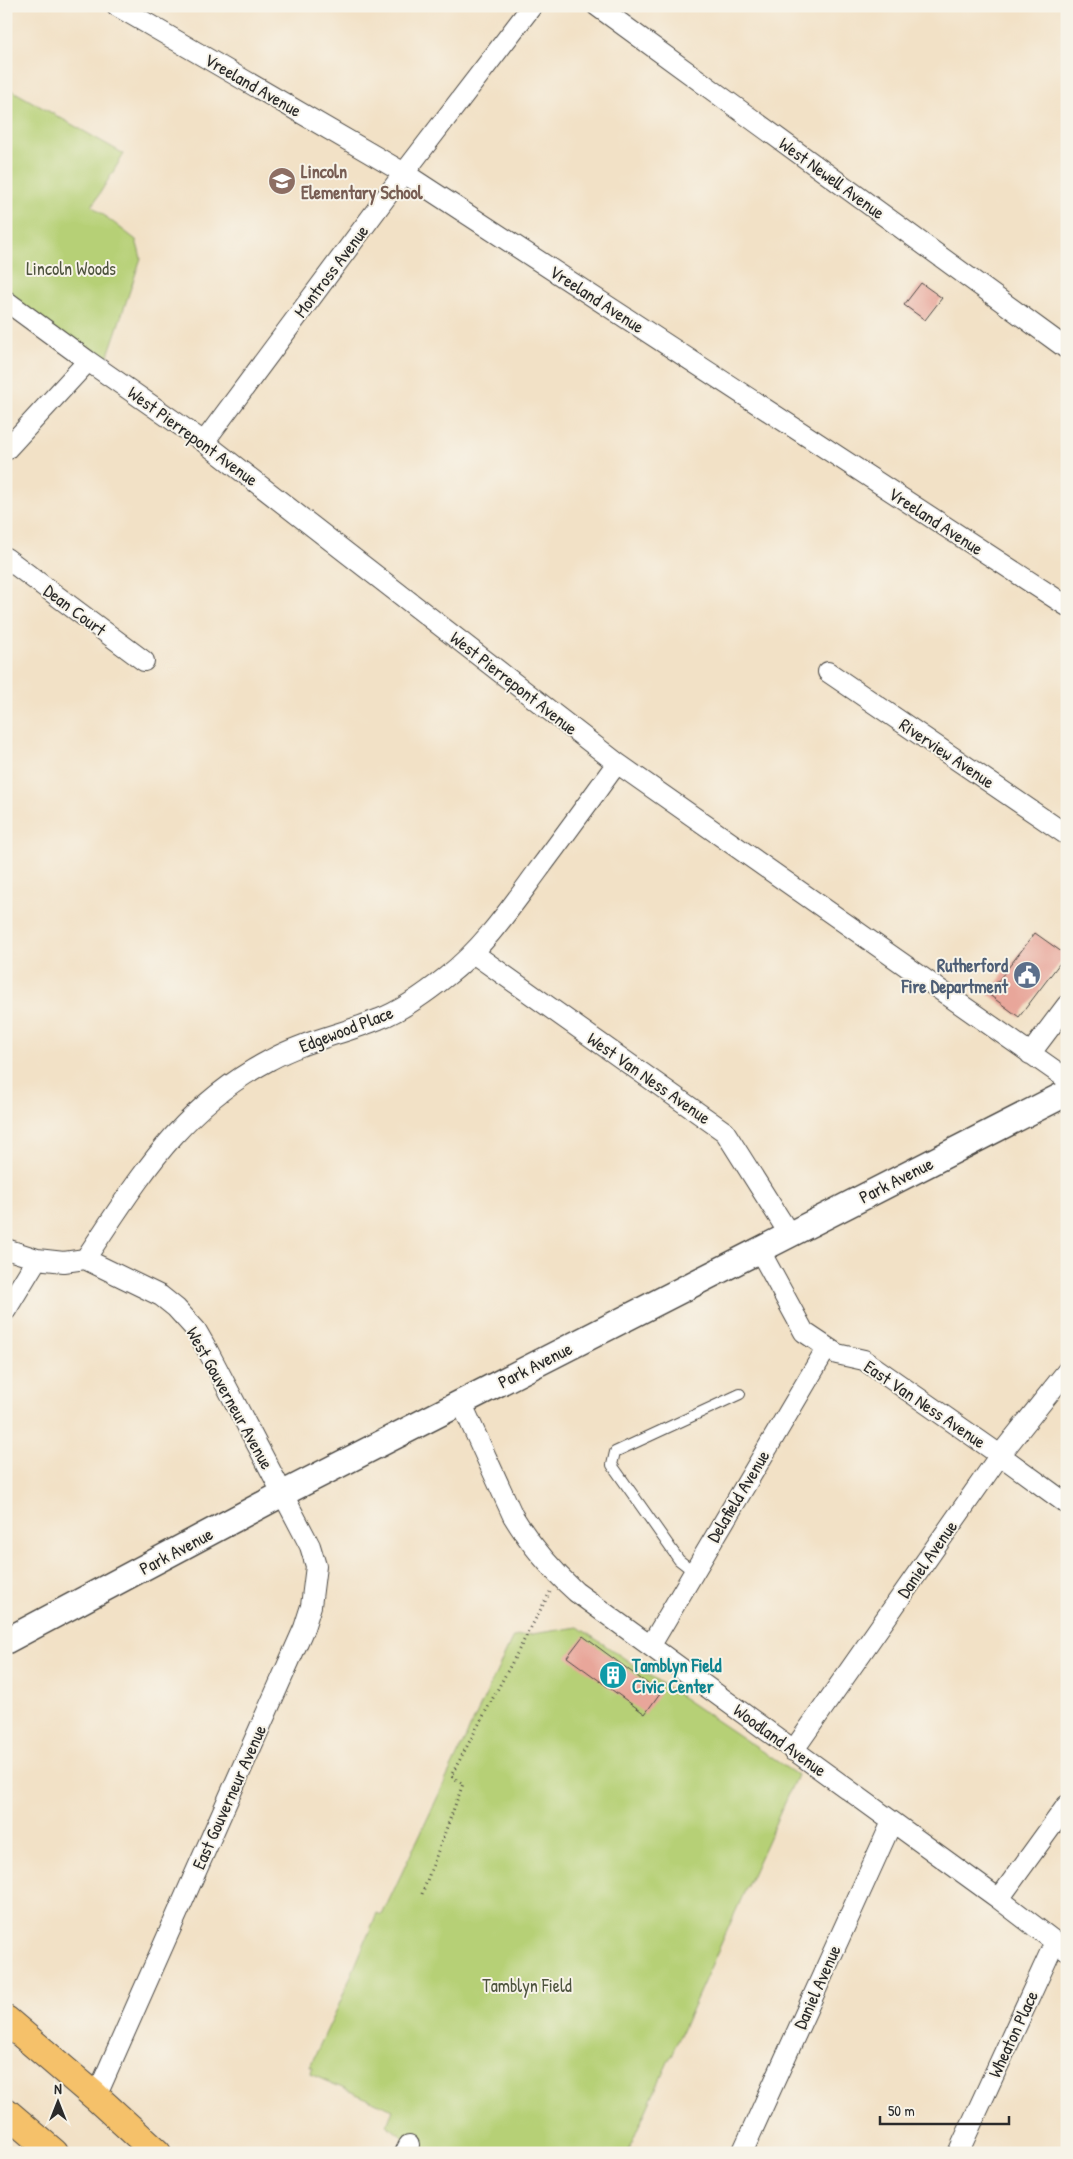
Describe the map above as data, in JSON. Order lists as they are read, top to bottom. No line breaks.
{"streets":{"street":["Vreeland Avenue","West Newell Avenue","Montross Avenue","West Pierrepont Avenue","Dean Court","Riverview Avenue","Edgewood Place","West Van Ness Avenue","Park Avenue","West Gouverneur Avenue","East Van Ness Avenue","Delafield Avenue","Daniel Avenue","Woodland Avenue","East Gouverneur Avenue","Wheaton Place"]},"crossings":[["Vreeland Avenue","Montross Avenue"],["Montross Avenue","West Pierrepont Avenue"],["West Pierrepont Avenue","Edgewood Place"],["Edgewood Place","West Van Ness Avenue"],["Edgewood Place","West Gouverneur Avenue"],["West Van Ness Avenue","Park Avenue"],["Park Avenue","West Gouverneur Avenue"],["Park Avenue","East Van Ness Avenue"],["Park Avenue","Woodland Avenue"],["Park Avenue","East Gouverneur Avenue"],["West Gouverneur Avenue","East Gouverneur Avenue"],["East Van Ness Avenue","Delafield Avenue"],["East Van Ness Avenue","Daniel Avenue"],["Delafield Avenue","Woodland Avenue"],["Daniel Avenue","Woodland Avenue"],["Woodland Avenue","Wheaton Place"]],"parks":["Lincoln Woods","Tamblyn Field"],"places":{"school or university":["Lincoln Elementary School"],"public building":["Rutherford Fire Department"],"building":["Tamblyn Field Civic Center"]},"scale_bar":"50 m","north":"top"}
